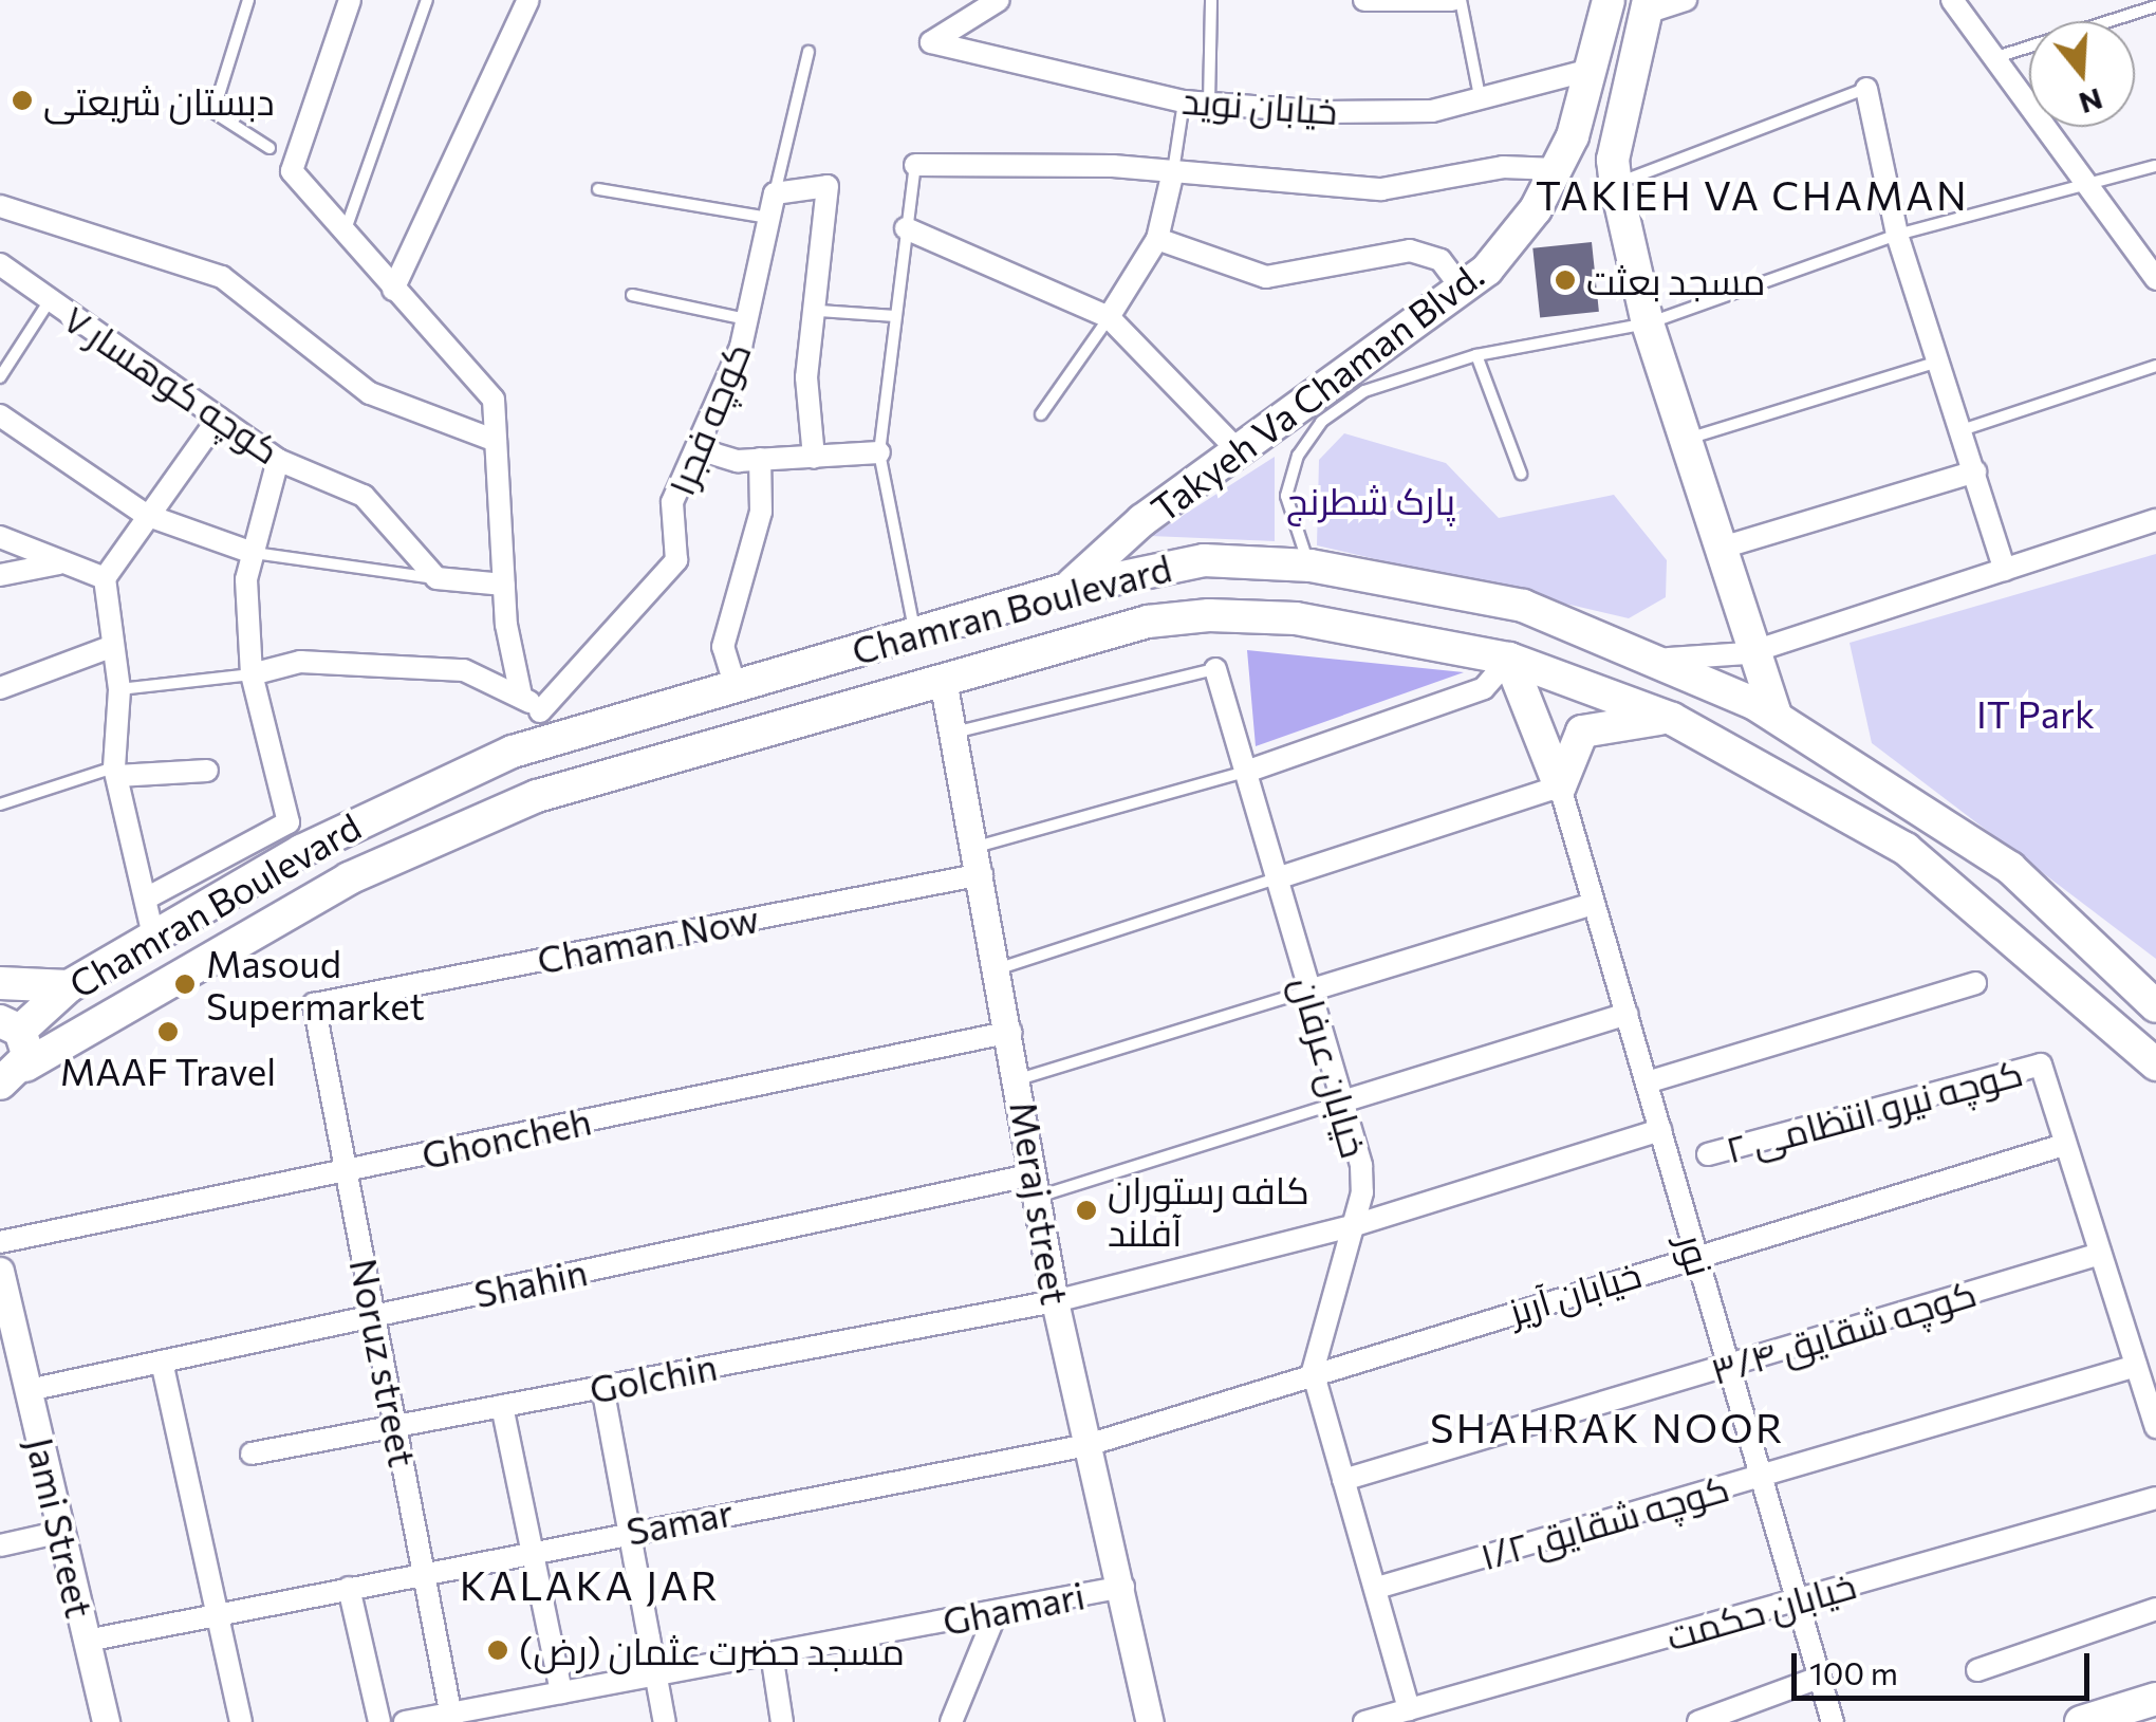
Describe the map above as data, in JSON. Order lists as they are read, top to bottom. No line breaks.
{"streets":{"main road":["Takyeh Va Chaman Blvd.","Chamran Boulevard"],"street":["خیابان نوید","کوچه کوهسار ۷","کوچه فجر۱","Chaman Now","خیابان عرفان","کوچه نیرو انتظامی ۲","Ghoncheh","Meraj street","نور","Shahin","خیابان آریز","کوچه شقایق ۳/۴","Noruz street","Golchin","Samar","کوچه شقایق ۱/۲","Jami Street","Ghamari","خیابان حکمت"]},"crossings":[["خیابان نوید","Takyeh Va Chaman Blvd."],["Takyeh Va Chaman Blvd.","Chamran Boulevard"],["Chamran Boulevard","Meraj street"],["Chaman Now","Meraj street"],["Chaman Now","Noruz street"],["خیابان عرفان","خیابان آریز"],["خیابان عرفان","Golchin"],["کوچه نیرو انتظامی ۲","خیابان آریز"],["کوچه نیرو انتظامی ۲","کوچه شقایق ۳/۴"],["کوچه نیرو انتظامی ۲","کوچه شقایق ۱/۲"],["Ghoncheh","Meraj street"],["Ghoncheh","Noruz street"],["Meraj street","Shahin"],["Meraj street","خیابان آریز"],["Meraj street","Golchin"],["Meraj street","Samar"],["Meraj street","Ghamari"],["نور","خیابان آریز"],["نور","کوچه شقایق ۳/۴"],["نور","Golchin"],["نور","کوچه شقایق ۱/۲"],["نور","خیابان حکمت"],["Shahin","Noruz street"],["Shahin","Jami Street"],["خیابان آریز","Samar"],["Noruz street","Golchin"],["Noruz street","Samar"],["Noruz street","Ghamari"],["Samar","Jami Street"]],"districts":["TAKIEH VA CHAMAN","SHAHRAK NOOR","KALAKA JAR"],"parks":["پارک شطرنج","IT Park"],"places":["دبستان شریعتی","مسجد بعثت","Masoud Supermarket","MAAF Travel","کافه رستوران آفلند","مسجد حضرت عثمان (رض)"],"scale_bar":"100 m","north":"bottom"}
